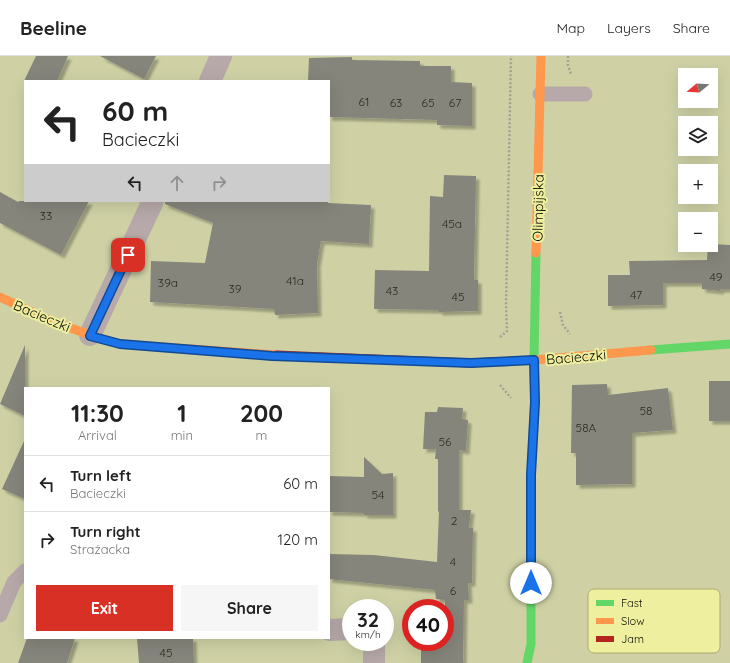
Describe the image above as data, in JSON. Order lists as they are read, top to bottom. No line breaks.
{"streets":{"street":["Olimpijska","Bacieczki"]},"crossings":[["Olimpijska","Bacieczki"]],"house_numbers":["61","63","65","67","33","45a","49","41a","39a","39","43","47","45","58","58A","56","54","2","4","6","45"],"legend":["Fast","Slow","Jam"],"north":"left","page":{"header":"Beeline","nav":["Map","Layers","Share"],"map_buttons":["+","−"],"turn":["60 m","Bacieczki"],"eta":["11:30","Arrival","1","min","200","m"],"list":[{"name":"Turn left","note":"Bacieczki","value":"60 m"},{"name":"Turn right","note":"Strażacka","value":"120 m"}],"buttons":["Exit","Share"],"speed":"32 km/h","limit":"40"}}
